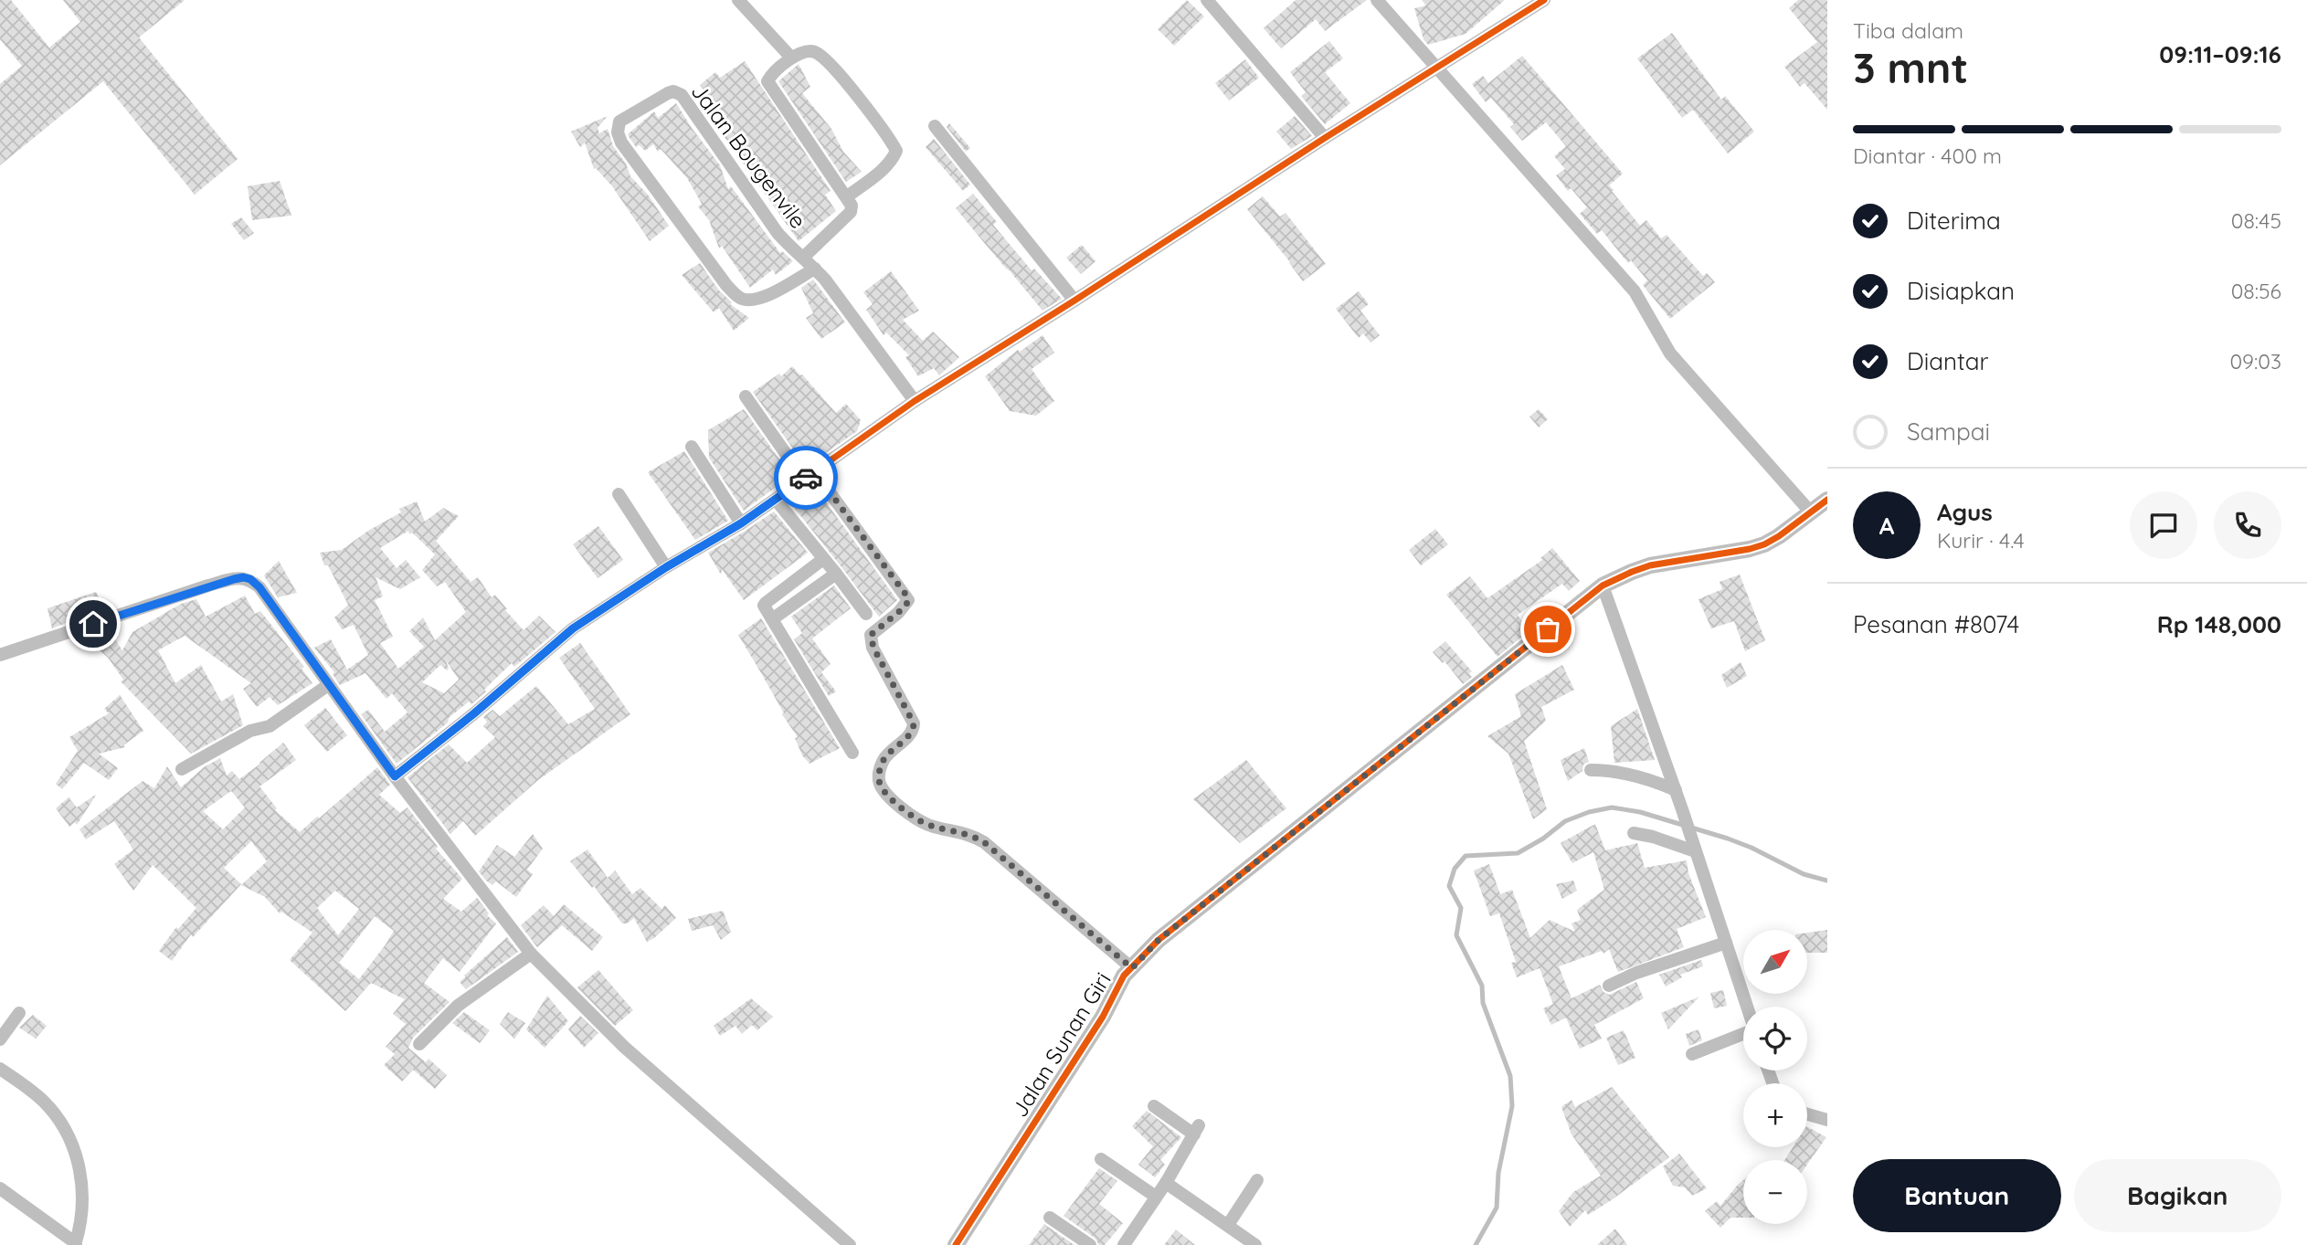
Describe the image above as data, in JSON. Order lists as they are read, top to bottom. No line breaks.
{"streets":{"street":["Jalan Bougenvile","Jalan Sunan Giri"]},"north":"top right","page":{"heading":["3 mnt","Tiba dalam","09:11–09:16"],"panel":["Agus","Kurir · 4.4","Pesanan #8074","Rp 148,000"],"bar":"Diantar · 400 m","list":[["Diterima","08:45"],["Disiapkan","08:56"],["Diantar","09:03"],"Sampai"],"round":"A","map_buttons":["+","−"],"buttons":["Bantuan","Bagikan"]}}
